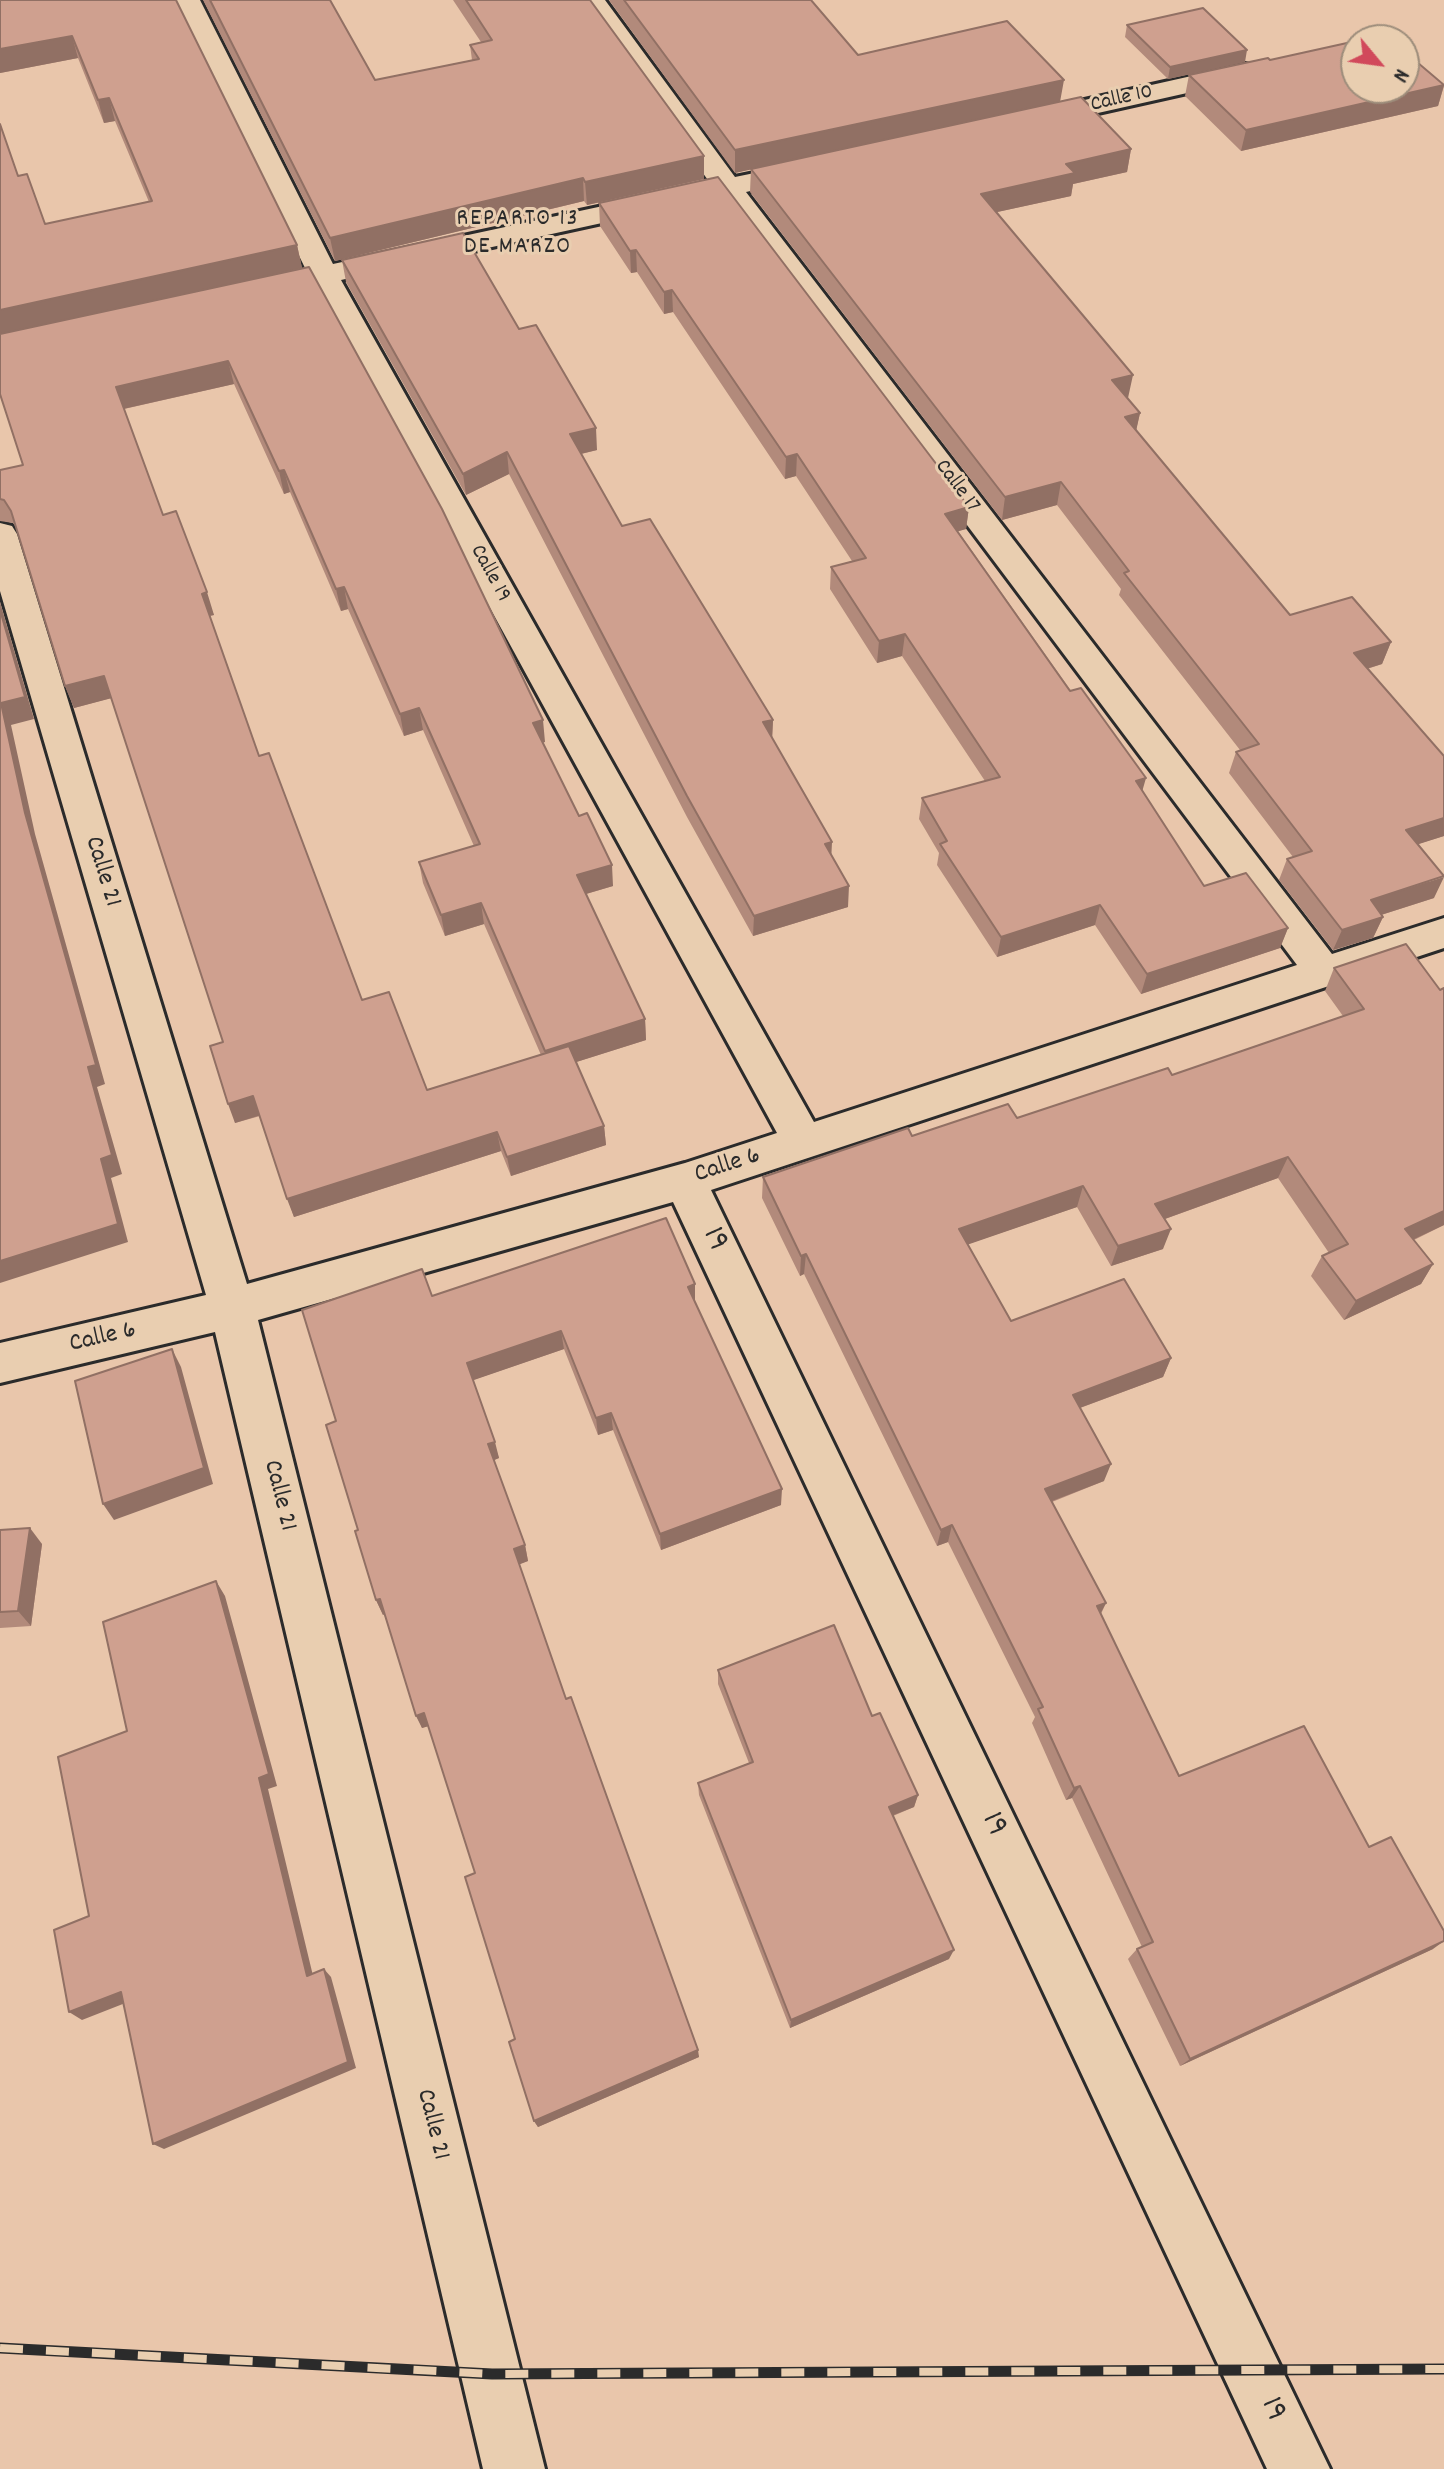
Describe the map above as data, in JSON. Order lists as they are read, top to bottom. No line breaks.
{"streets":{"street":["Calle 10","Calle 17","Calle 19","Calle 21","Calle 6","19"]},"crossings":[["Calle 17","Calle 6"],["Calle 19","Calle 6"],["Calle 21","Calle 6"],["Calle 6","19"]],"districts":["REPARTO 13 DE MARZO"],"north":"bottom right"}
